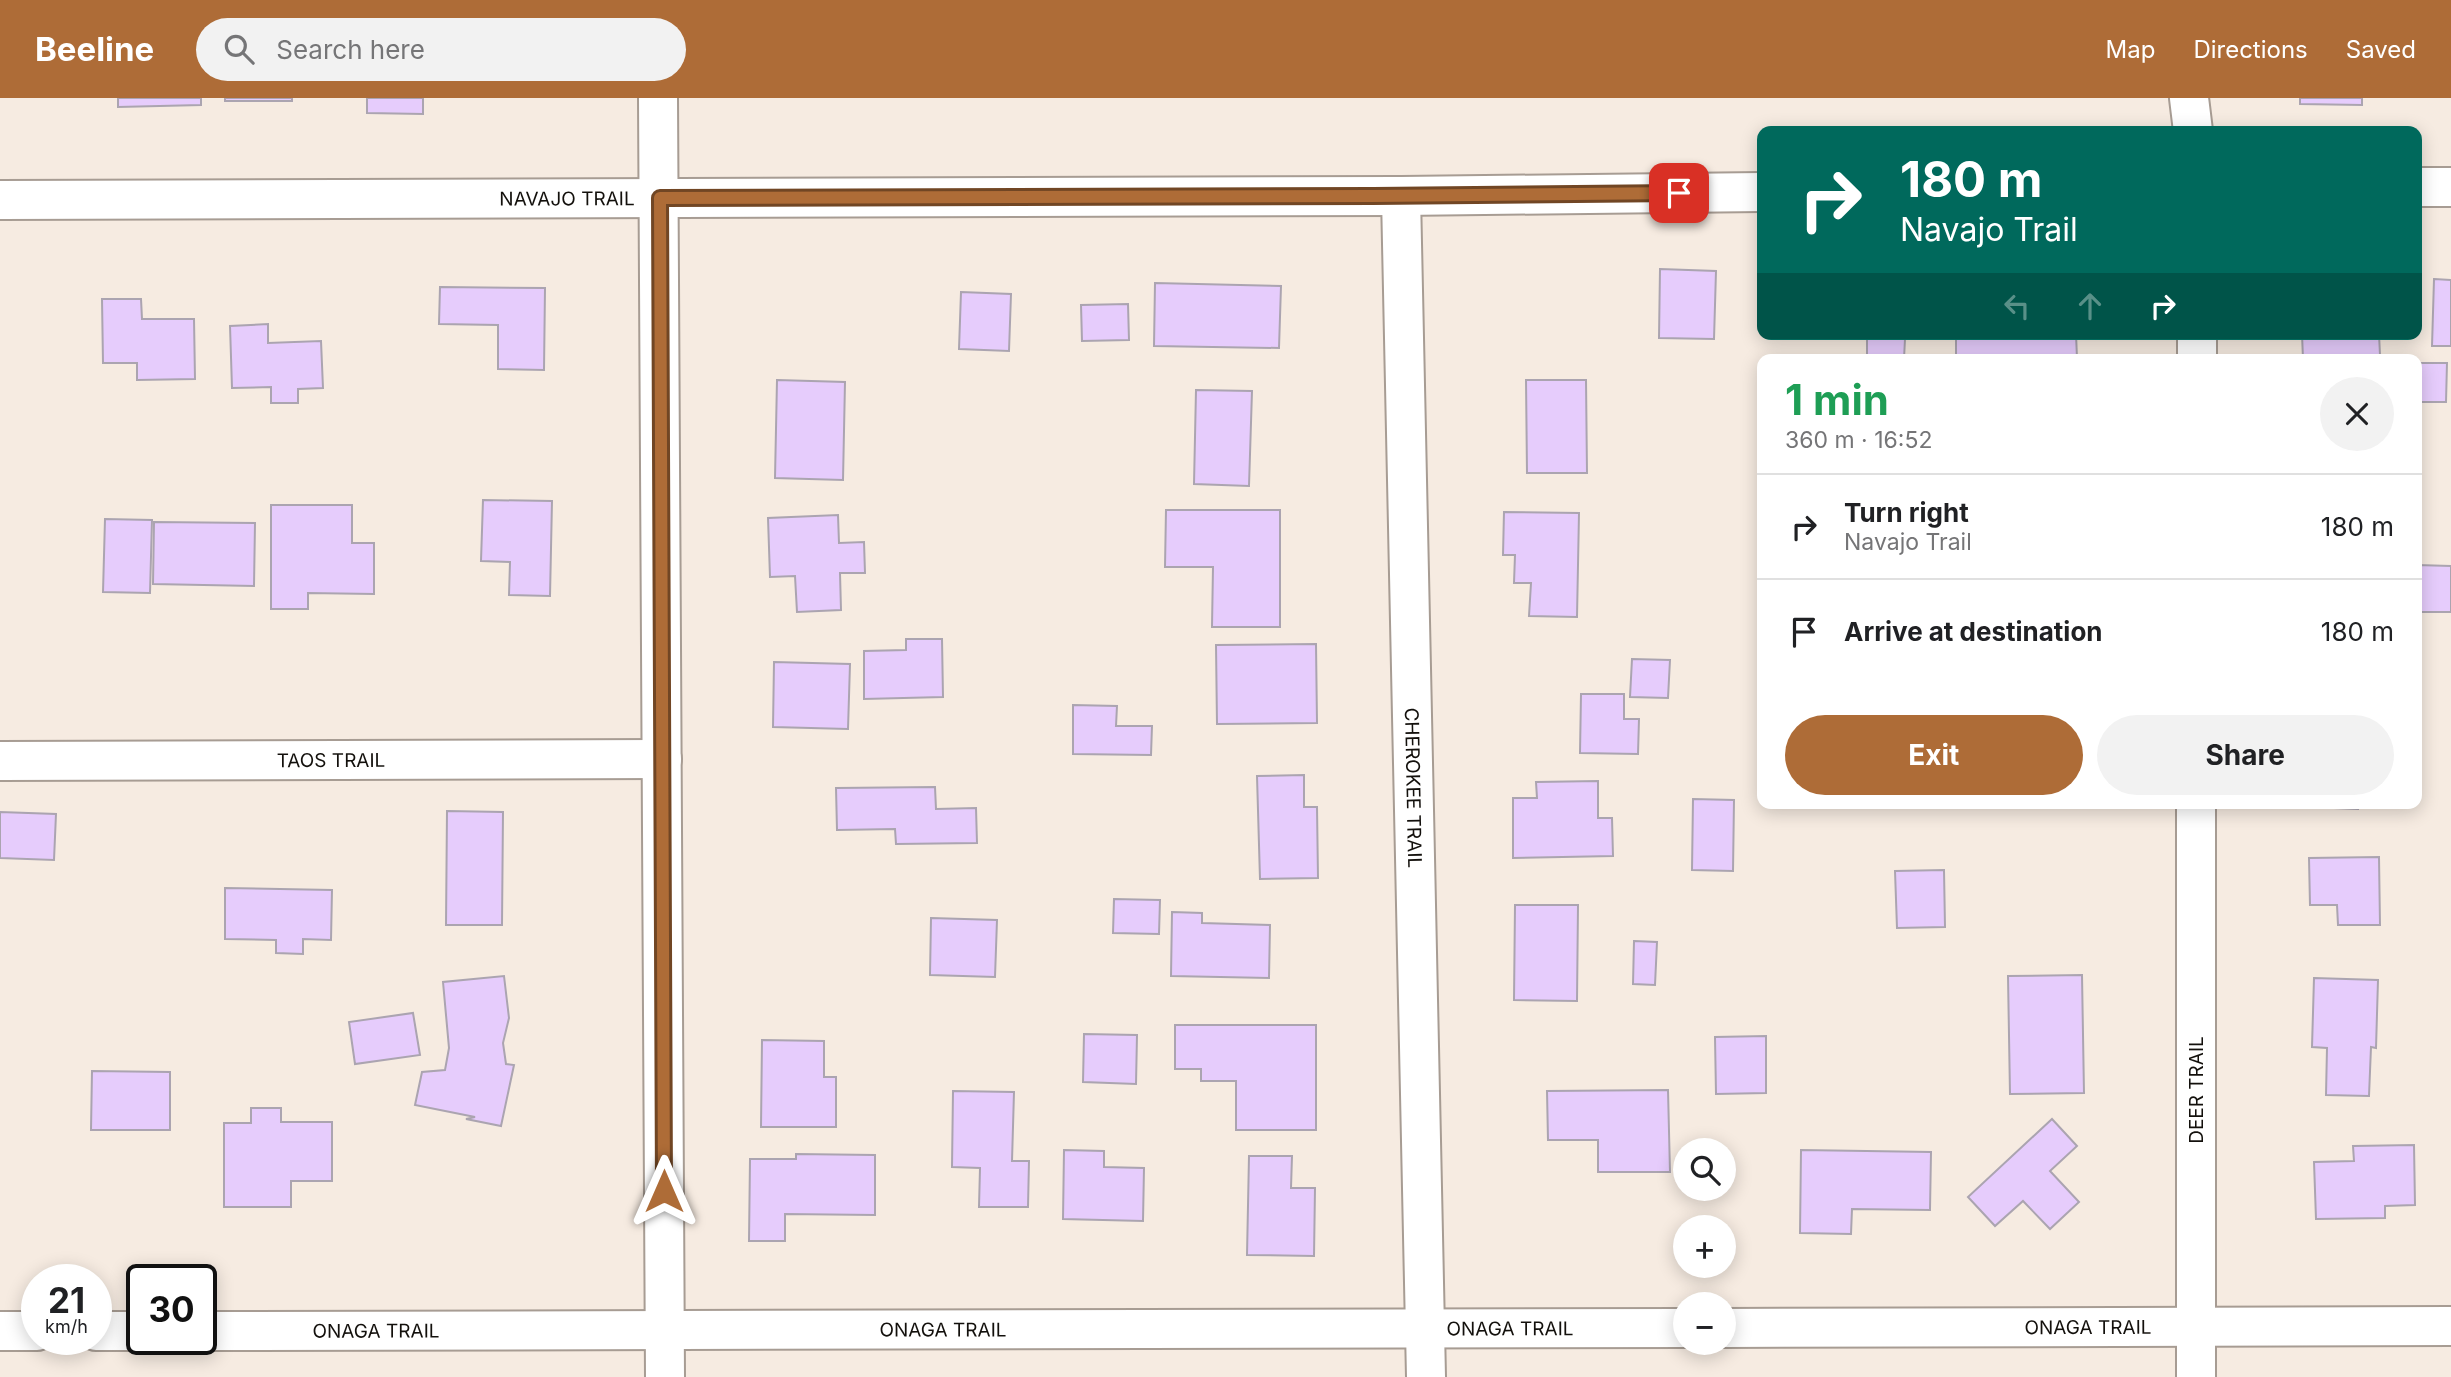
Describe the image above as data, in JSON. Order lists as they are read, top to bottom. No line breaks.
{"streets":{"street":["NAVAJO TRAIL","TAOS TRAIL","CHEROKEE TRAIL","DEER TRAIL","ONAGA TRAIL"]},"crossings":[["NAVAJO TRAIL","CHEROKEE TRAIL"],["CHEROKEE TRAIL","ONAGA TRAIL"],["DEER TRAIL","ONAGA TRAIL"]],"page":{"header":"Beeline","search":"Search here","nav":["Map","Directions","Saved"],"turn":["180 m","Navajo Trail"],"heading":["1 min","360 m · 16:52"],"list":[{"name":"Turn right","note":"Navajo Trail","value":"180 m"},{"name":"Arrive at destination","value":"180 m"}],"buttons":["Exit","Share"],"map_buttons":["+","−"],"speed":"21 km/h","limit":"30"}}
